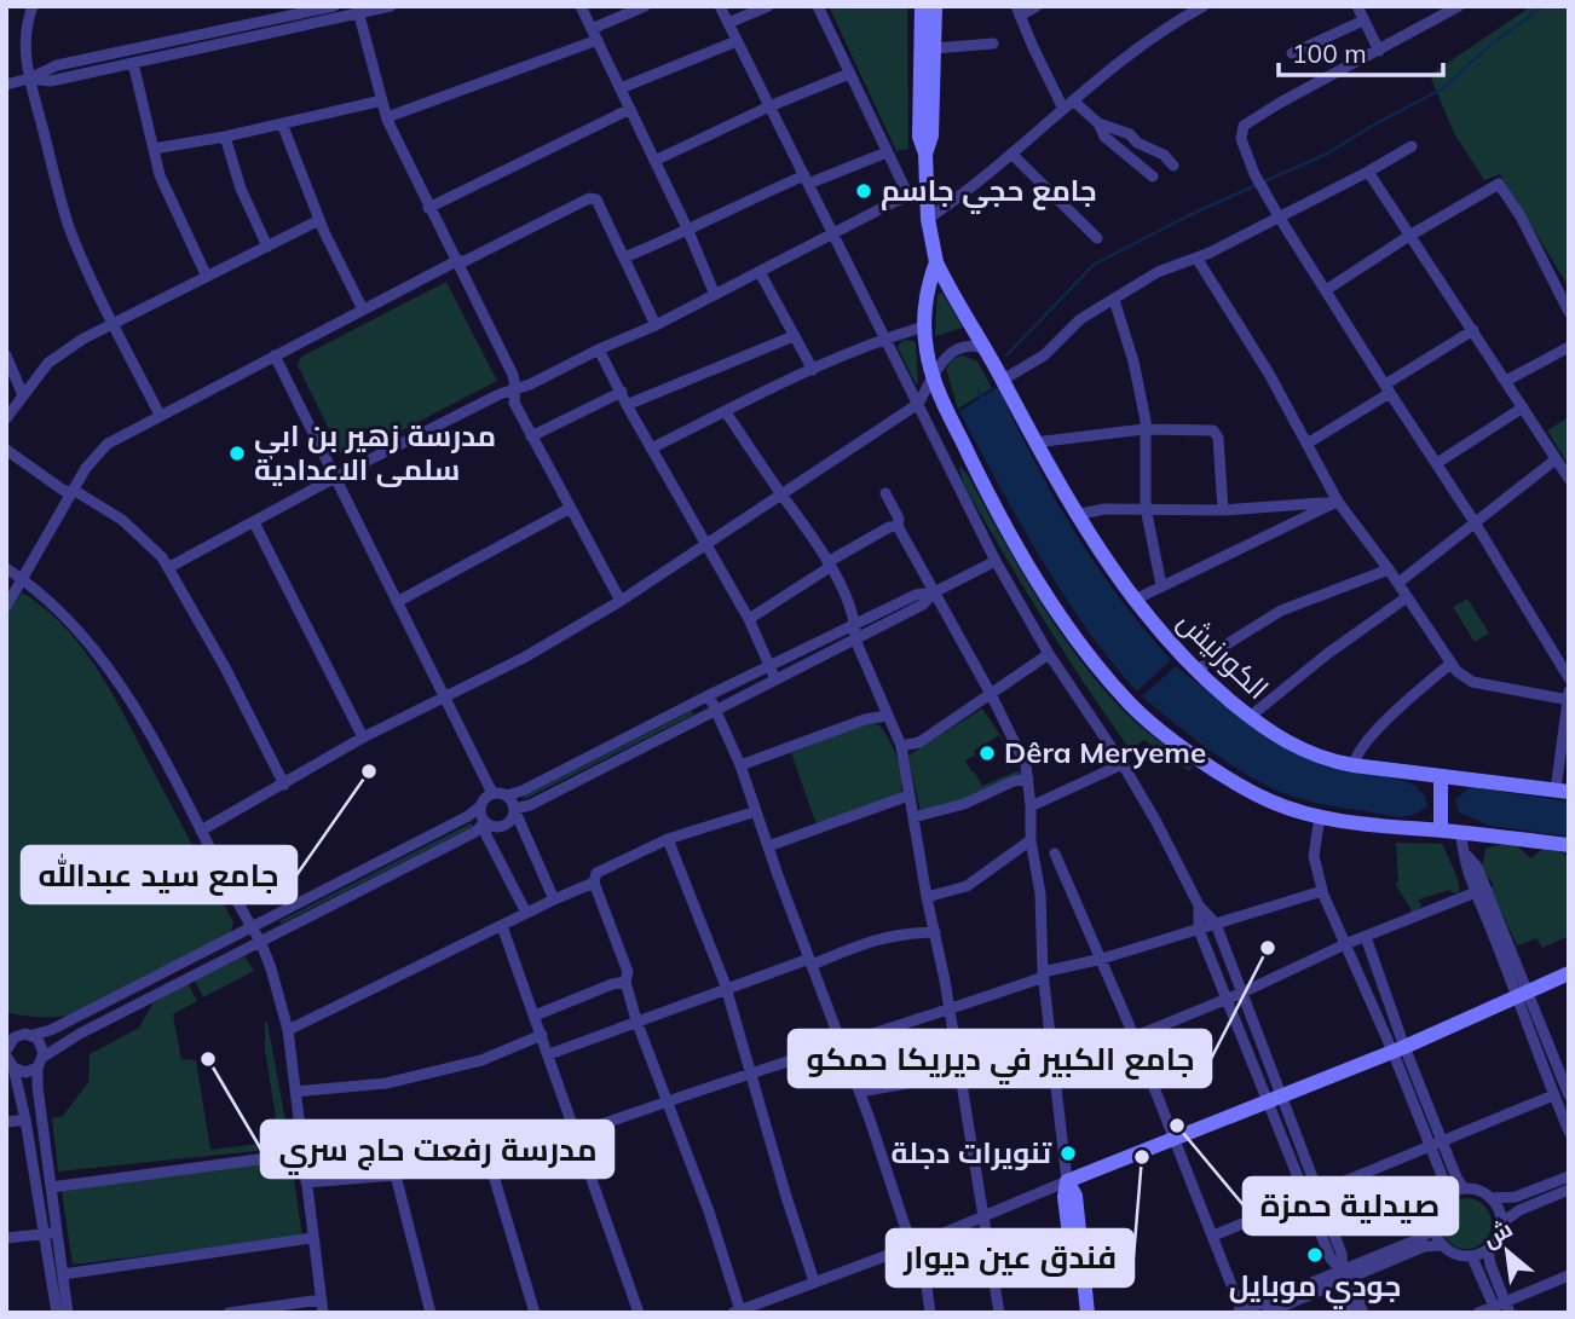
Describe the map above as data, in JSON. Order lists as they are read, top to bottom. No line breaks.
{"streets":{"main road":["الكورنيش"]},"places":["جامع حجي جاسم","مدرسة زهير بن ابي سلمى الاعدادية","Dêra Meryeme","جامع سيد عبدالله","جامع الكبير في ديريكا حمكو","مدرسة رفعت حاج سري","صيدلية حمزة","تنويرات دجلة","فندق عين ديوار","جودي موبايل"],"scale_bar":"100 m","north":"top left"}
